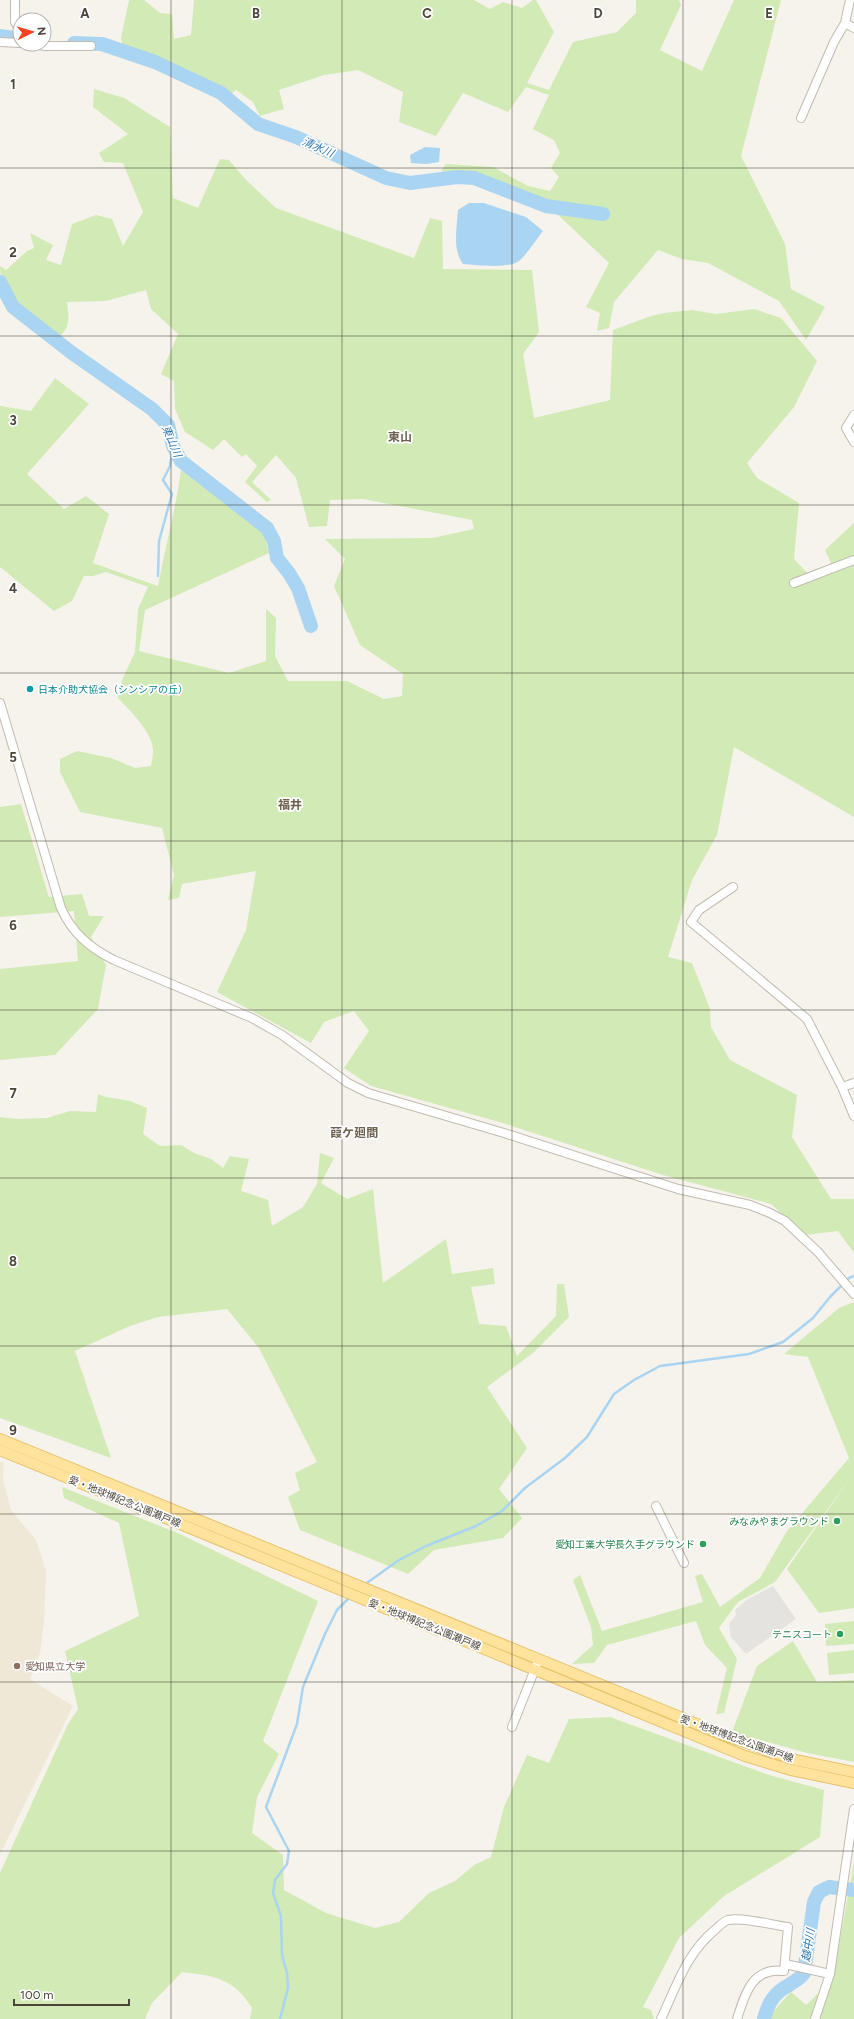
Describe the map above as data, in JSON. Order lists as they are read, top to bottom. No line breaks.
{"streets":{"main road":["愛・地球博記念公園瀬戸線"]},"districts":["東山","福井","葭ケ廻間"],"water":["清水川","東山川","越中川"],"places":["日本介助犬協会（シンシアの丘）","みなみやまグラウンド","愛知工業大学長久手グラウンド","テニスコート","愛知県立大学"],"scale_bar":"100 m","north":"right","grid":{"columns":["A","B","C","D","E"],"rows":["1","2","3","4","5","6","7","8","9"]}}
